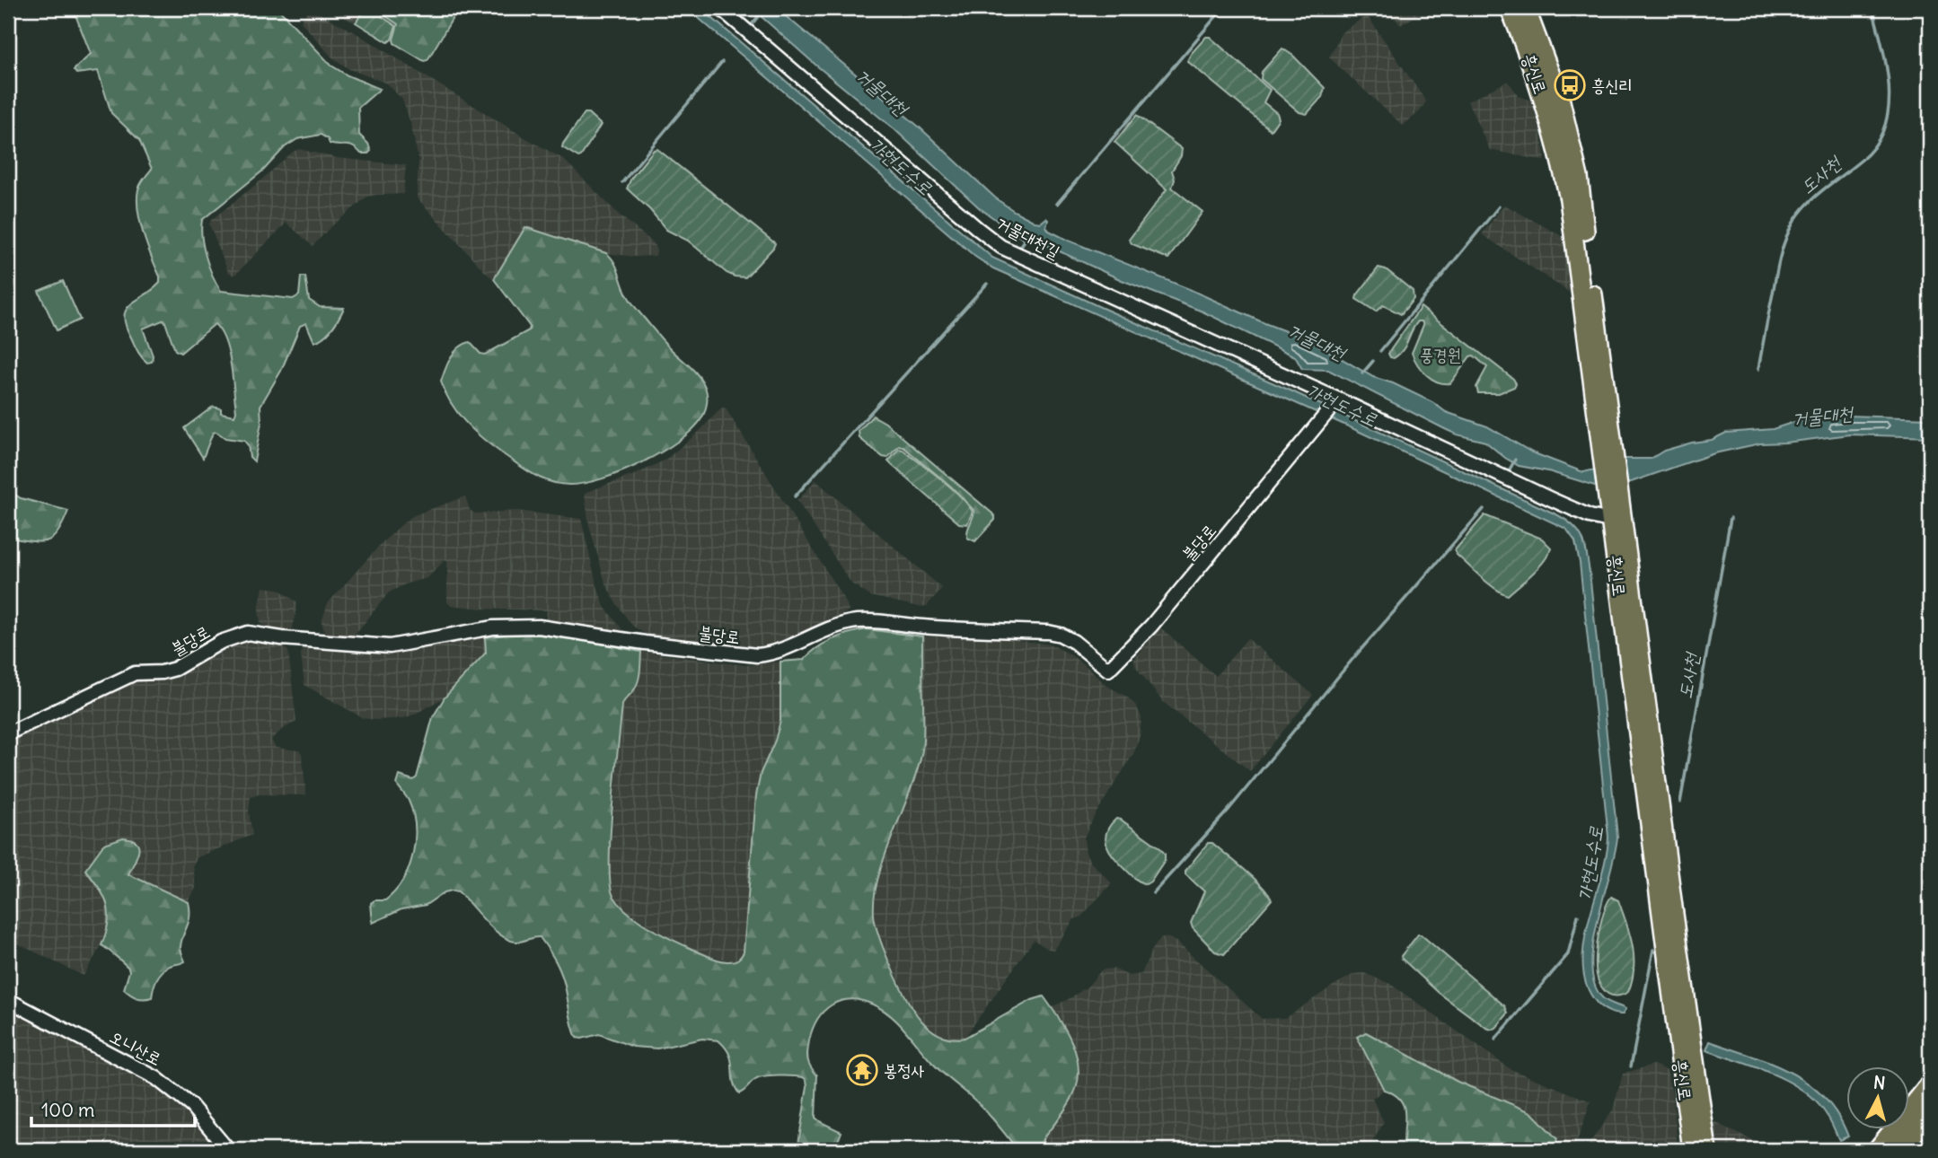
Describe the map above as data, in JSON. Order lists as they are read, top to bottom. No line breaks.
{"streets":{"main road":["흥신로"],"street":["거물대천길","불당로","오니산로"]},"crossings":[["거물대천길","불당로"]],"water":["거물대천","가현도수로","도사천"],"parks":["풍경원"],"places":{"bus stop":["흥신리"],"temple":["봉정사"]},"scale_bar":"100 m","north":"top"}
